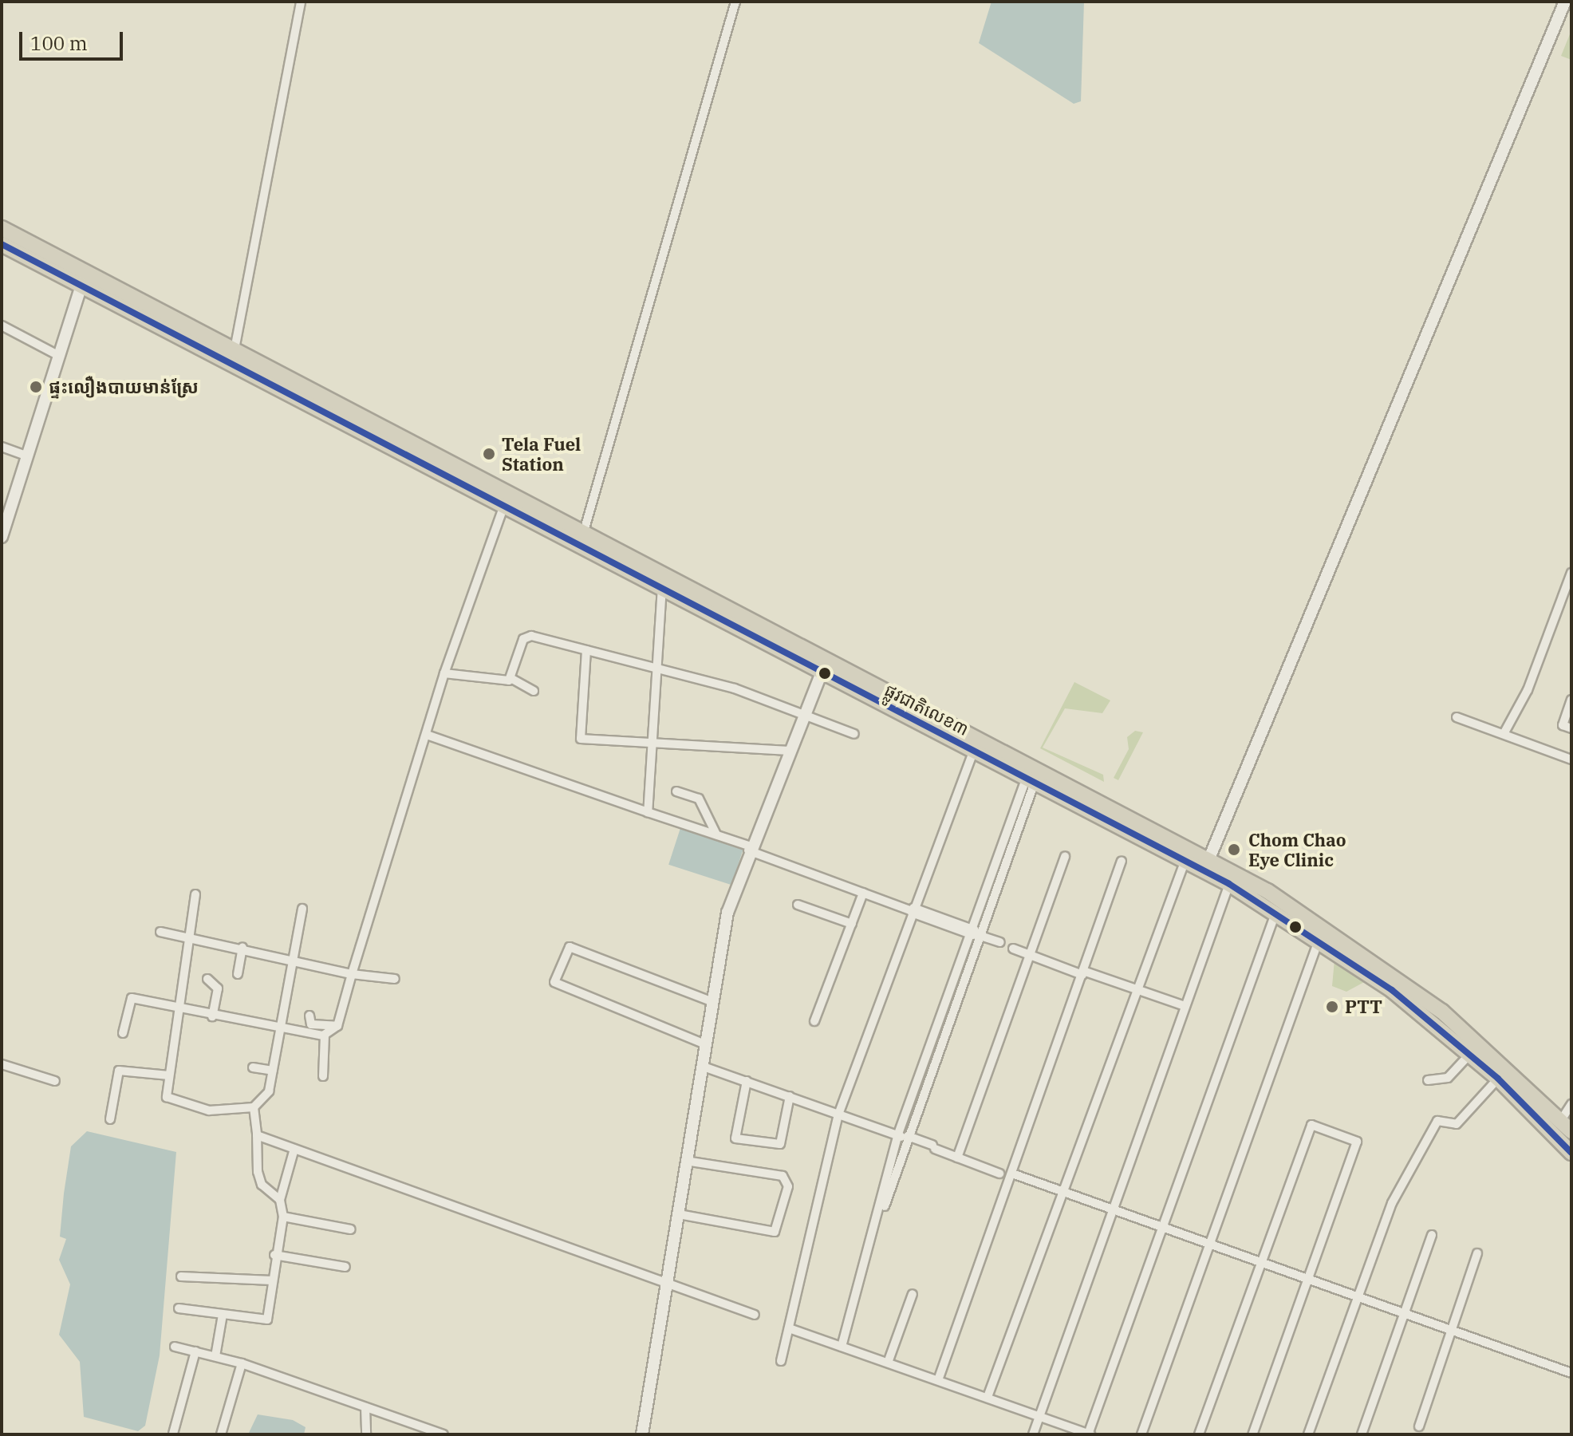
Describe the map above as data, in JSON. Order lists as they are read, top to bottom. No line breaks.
{"streets":{"highway":["ផ្លូវជាតិលេខ៣"]},"places":["ផ្ទះលឿងបាយមាន់ស្រែ","Tela Fuel Station","Chom Chao Eye Clinic","PTT"],"scale_bar":"100 m"}
